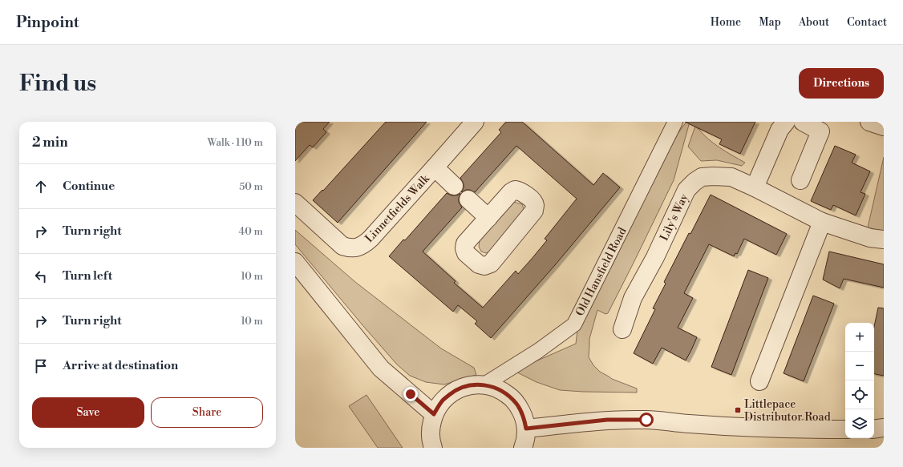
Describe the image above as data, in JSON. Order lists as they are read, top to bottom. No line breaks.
{"streets":{"street":["Linnetfields Walk","Lily's Way","Old Hansfield Road"]},"places":{"transit":["Littlepace Distributor Road"]},"page":{"header":"Pinpoint","nav":["Home","Map","About","Contact"],"buttons":["Directions",["Save","Share"]],"title":"Find us","heading":["2 min","Walk · 110 m"],"list":[["Continue","50 m"],["Turn right","40 m"],["Turn left","10 m"],["Turn right","10 m"],"Arrive at destination"],"map_buttons":["+","−"]}}
